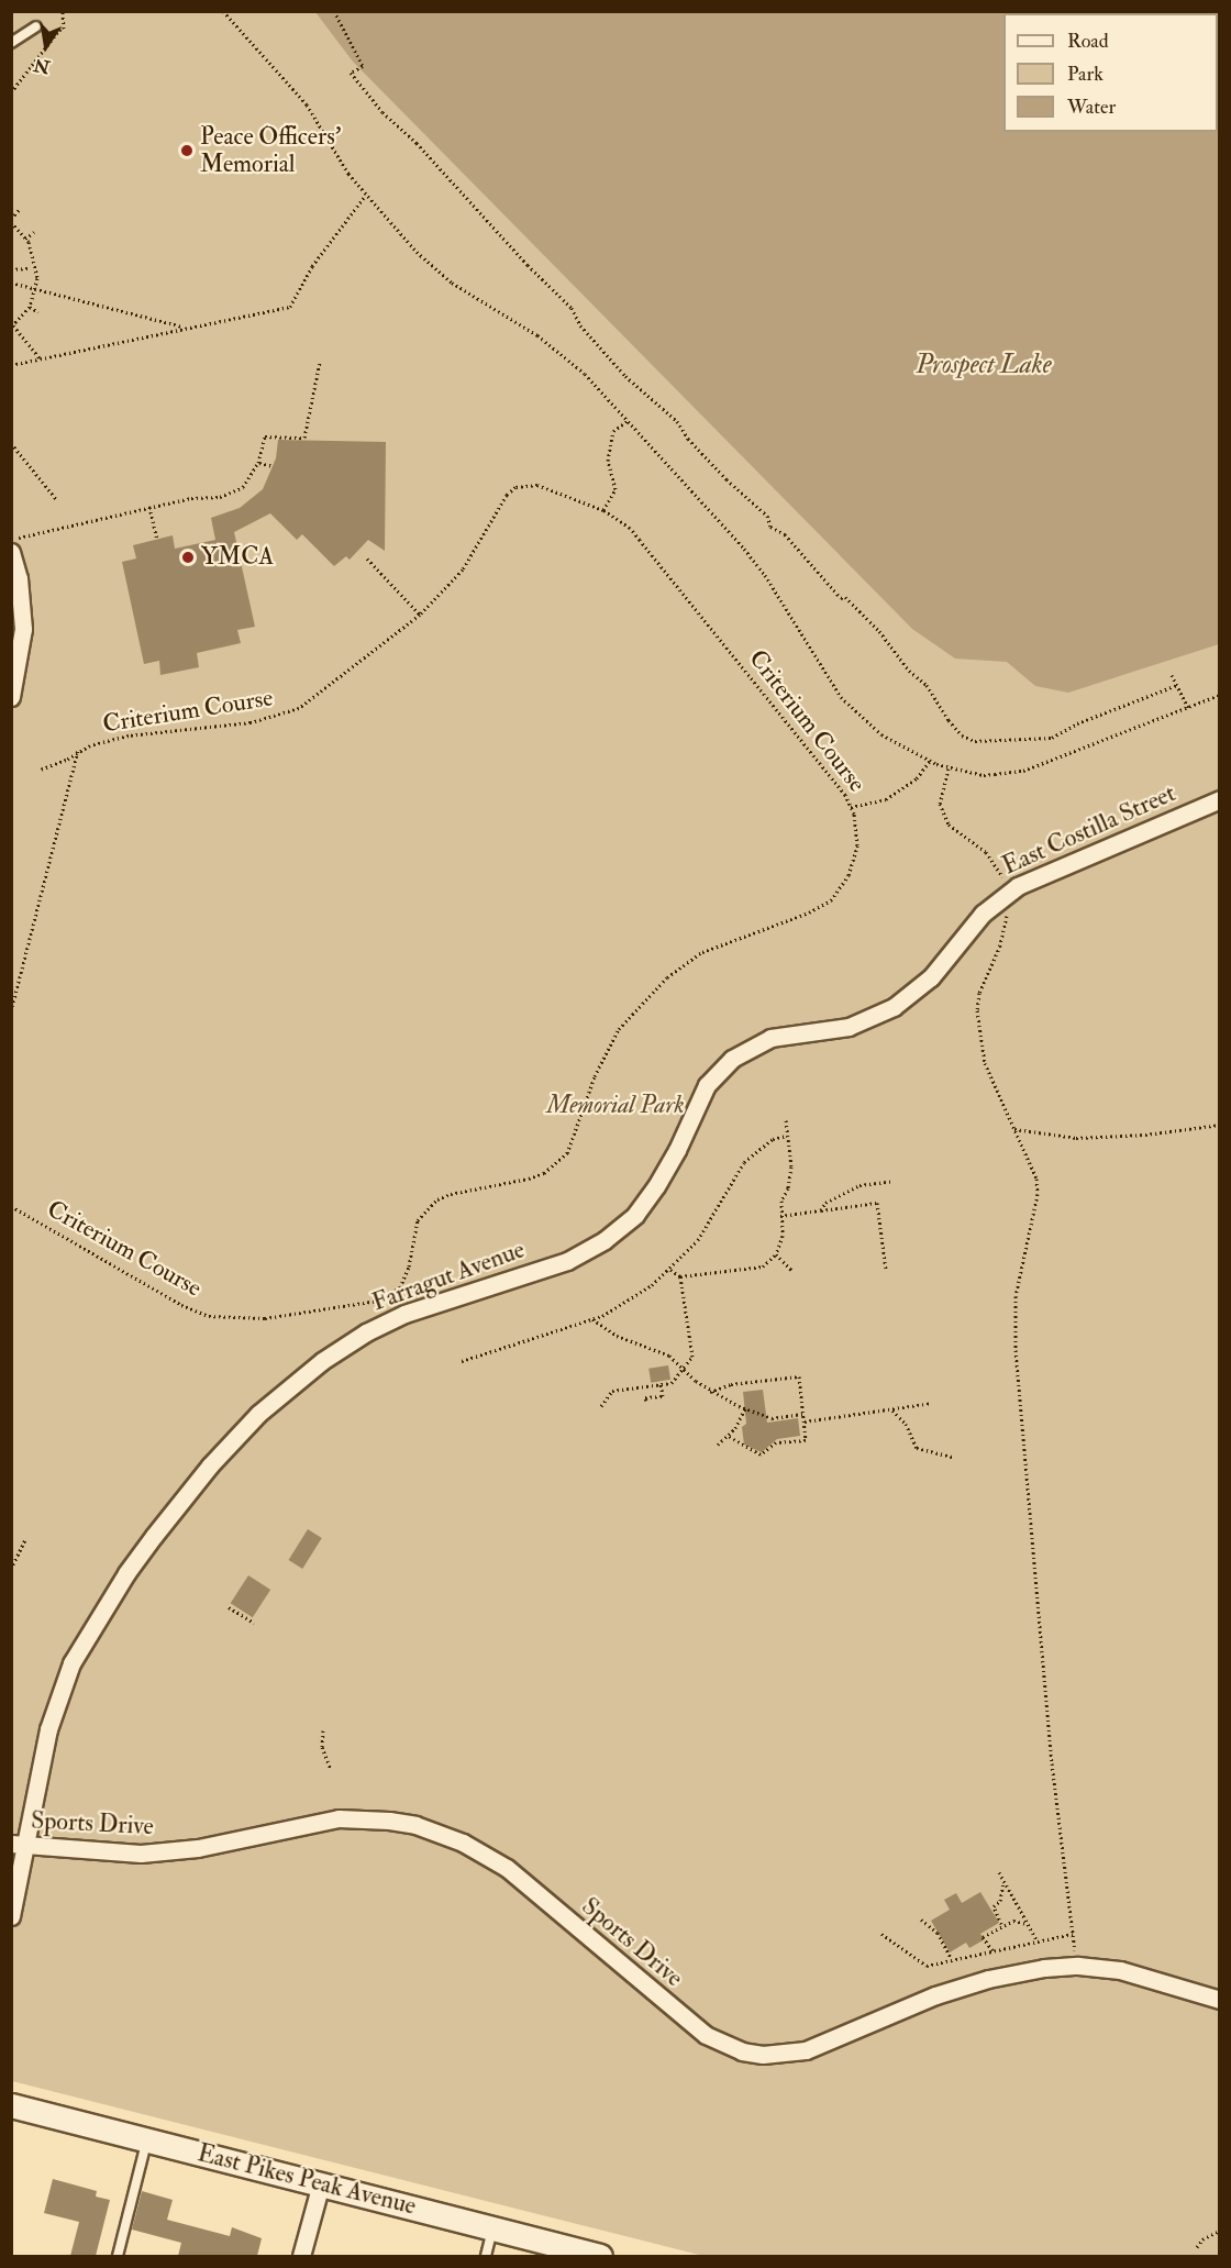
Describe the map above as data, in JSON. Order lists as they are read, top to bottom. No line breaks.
{"streets":{"main road":["East Pikes Peak Avenue"],"street":["East Costilla Street","Farragut Avenue","Sports Drive"],"path":["Criterium Course"]},"crossings":[["East Costilla Street","Farragut Avenue"],["Farragut Avenue","Sports Drive"]],"water":["Prospect Lake"],"parks":["Memorial Park"],"places":["Peace Officers' Memorial","YMCA"],"legend":["Road","Park","Water"],"north":"bottom"}
